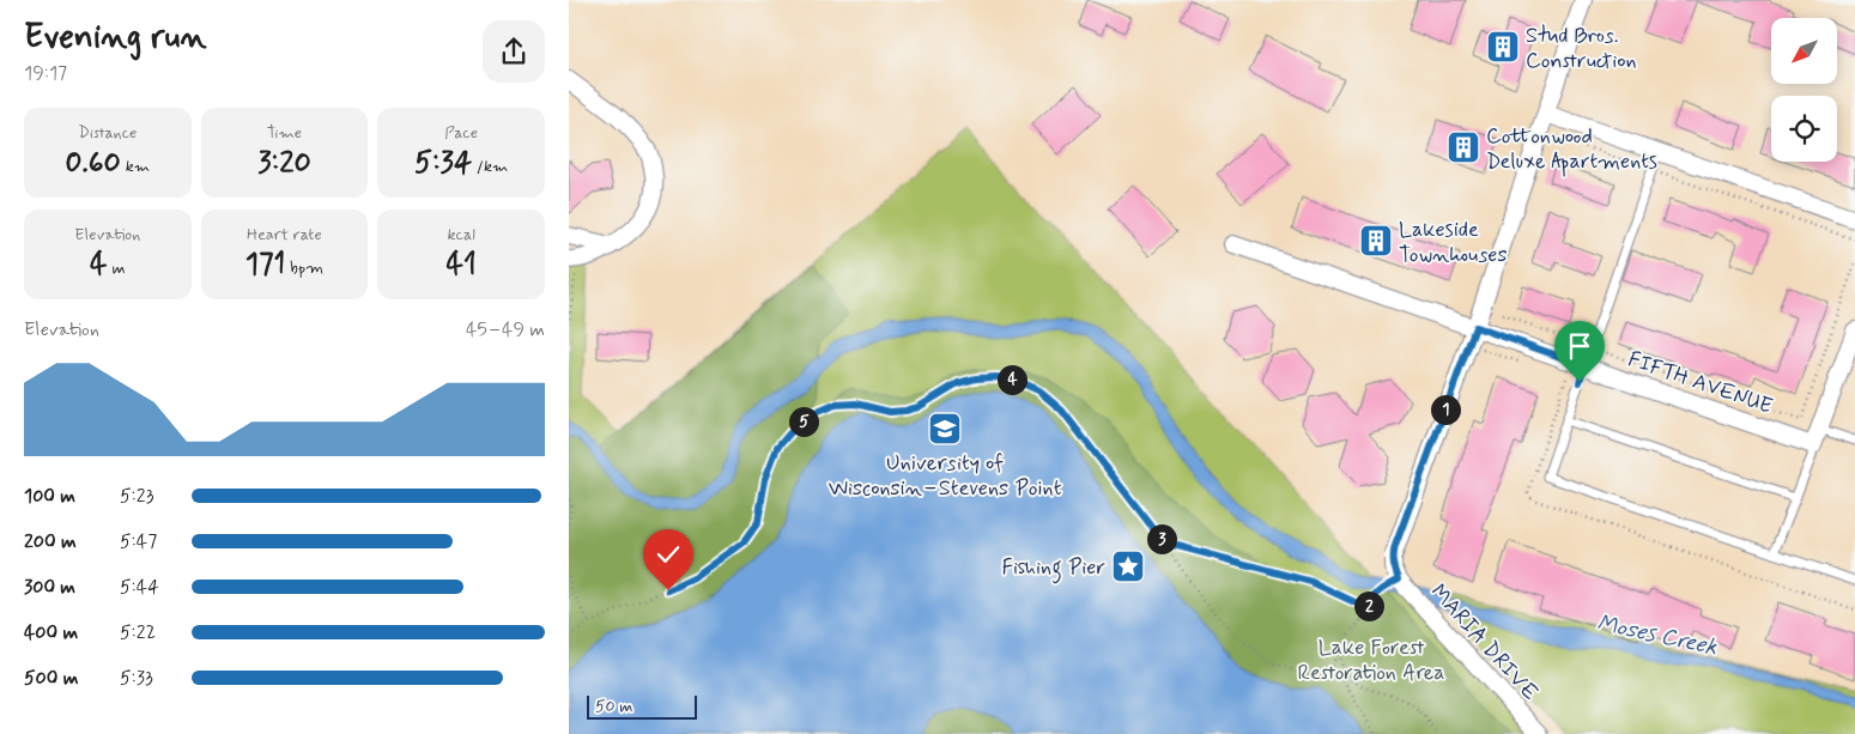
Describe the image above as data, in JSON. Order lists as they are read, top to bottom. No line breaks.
{"streets":{"street":["FIFTH AVENUE","MARIA DRIVE"]},"water":["Moses Creek"],"parks":["Lake Forest Restoration Area"],"places":{"building":["Stud Bros. Construction","Cottonwood Deluxe Apartments","Lakeside Townhouses"],"school or university":["University of Wisconsin–Stevens Point"],"place":["Fishing Pier"]},"scale_bar":"50 m","north":"bottom left","page":{"heading":["Evening run","19:17"],"stats":[["Distance","0.60 km"],["Time","3:20"],["Pace","5:34 /km"],["Elevation","4 m"],["Heart rate","171 bpm"],["kcal","41"]],"chart":["Elevation","45–49 m"],"pins":["4","1","5","3","2"],"list":[{"name":"100 m","note":"5:23"},{"name":"200 m","note":"5:47"},{"name":"300 m","note":"5:44"},{"name":"400 m","note":"5:22"},{"name":"500 m","note":"5:33"}],"scale":"50 m"}}
